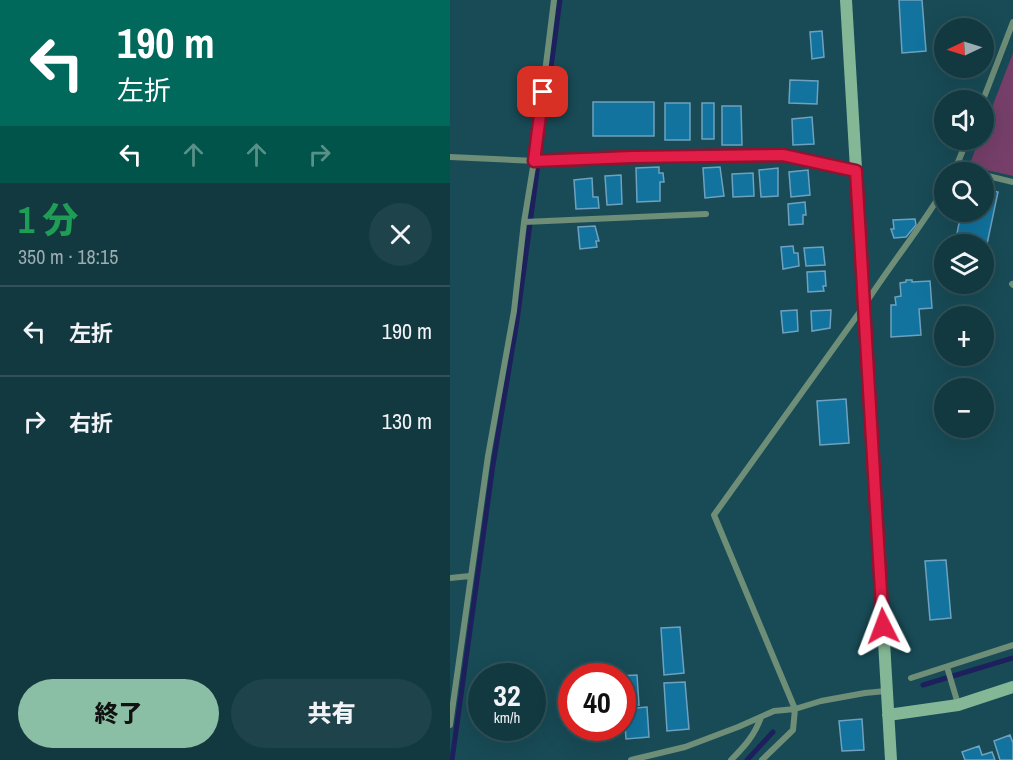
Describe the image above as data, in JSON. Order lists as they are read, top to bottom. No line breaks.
{"north":"left","page":{"turn":["190 m","左折"],"map_buttons":["+","−"],"heading":["1 分","350 m · 18:15"],"list":[{"name":"左折","value":"190 m"},{"name":"右折","value":"130 m"}],"speed":"32 km/h","limit":"40","buttons":["終了","共有"]}}
